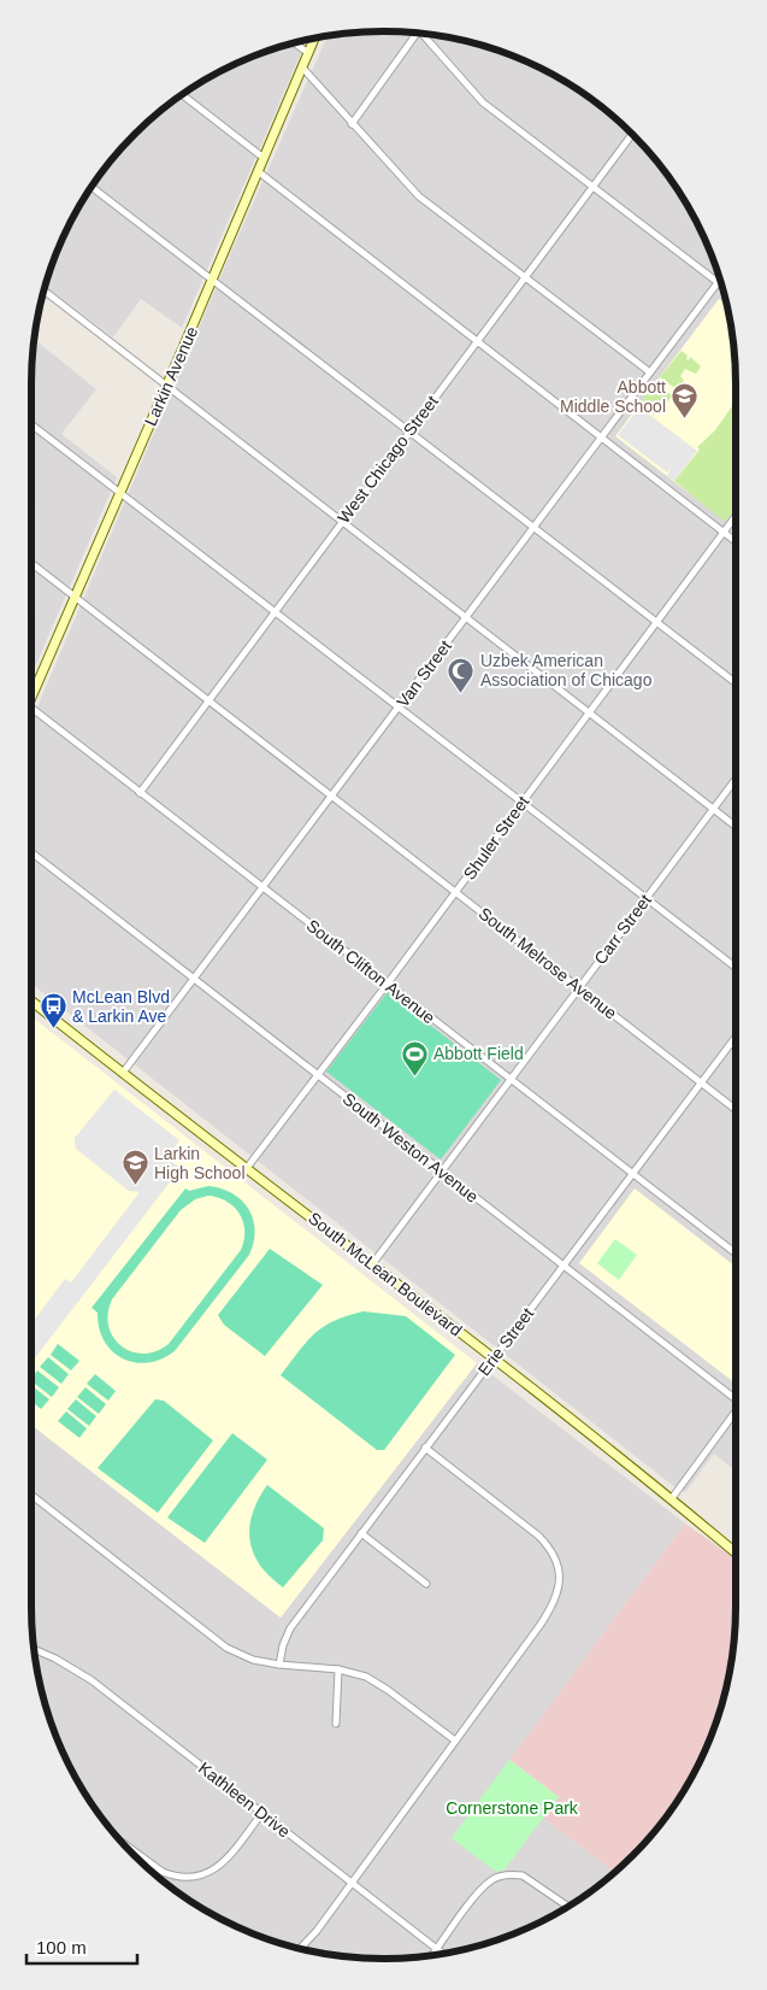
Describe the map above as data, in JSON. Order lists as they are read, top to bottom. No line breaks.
{"streets":{"main road":["Larkin Avenue","South McLean Boulevard"],"street":["West Chicago Street","Van Street","Shuler Street","Carr Street","South Melrose Avenue","South Clifton Avenue","South Weston Avenue","Erie Street","Kathleen Drive"]},"crossings":[["Larkin Avenue","South Melrose Avenue"],["West Chicago Street","South Melrose Avenue"],["West Chicago Street","South Clifton Avenue"],["Van Street","South Melrose Avenue"],["Van Street","South Clifton Avenue"],["Van Street","South Weston Avenue"],["Van Street","South McLean Boulevard"],["Shuler Street","South Melrose Avenue"],["Shuler Street","South Clifton Avenue"],["Shuler Street","South Weston Avenue"],["Shuler Street","South McLean Boulevard"],["Carr Street","South Melrose Avenue"],["Carr Street","South Clifton Avenue"],["Carr Street","South Weston Avenue"],["Carr Street","South McLean Boulevard"],["South Melrose Avenue","Erie Street"],["South Clifton Avenue","Erie Street"],["South Weston Avenue","Erie Street"],["South McLean Boulevard","Erie Street"]],"parks":["Cornerstone Park"],"places":{"school or university":["Abbott Middle School","Larkin High School"],"mosque":["Uzbek American Association of Chicago"],"bus stop":["McLean Blvd & Larkin Ave"],"sports":["Abbott Field"]},"scale_bar":"100 m"}
